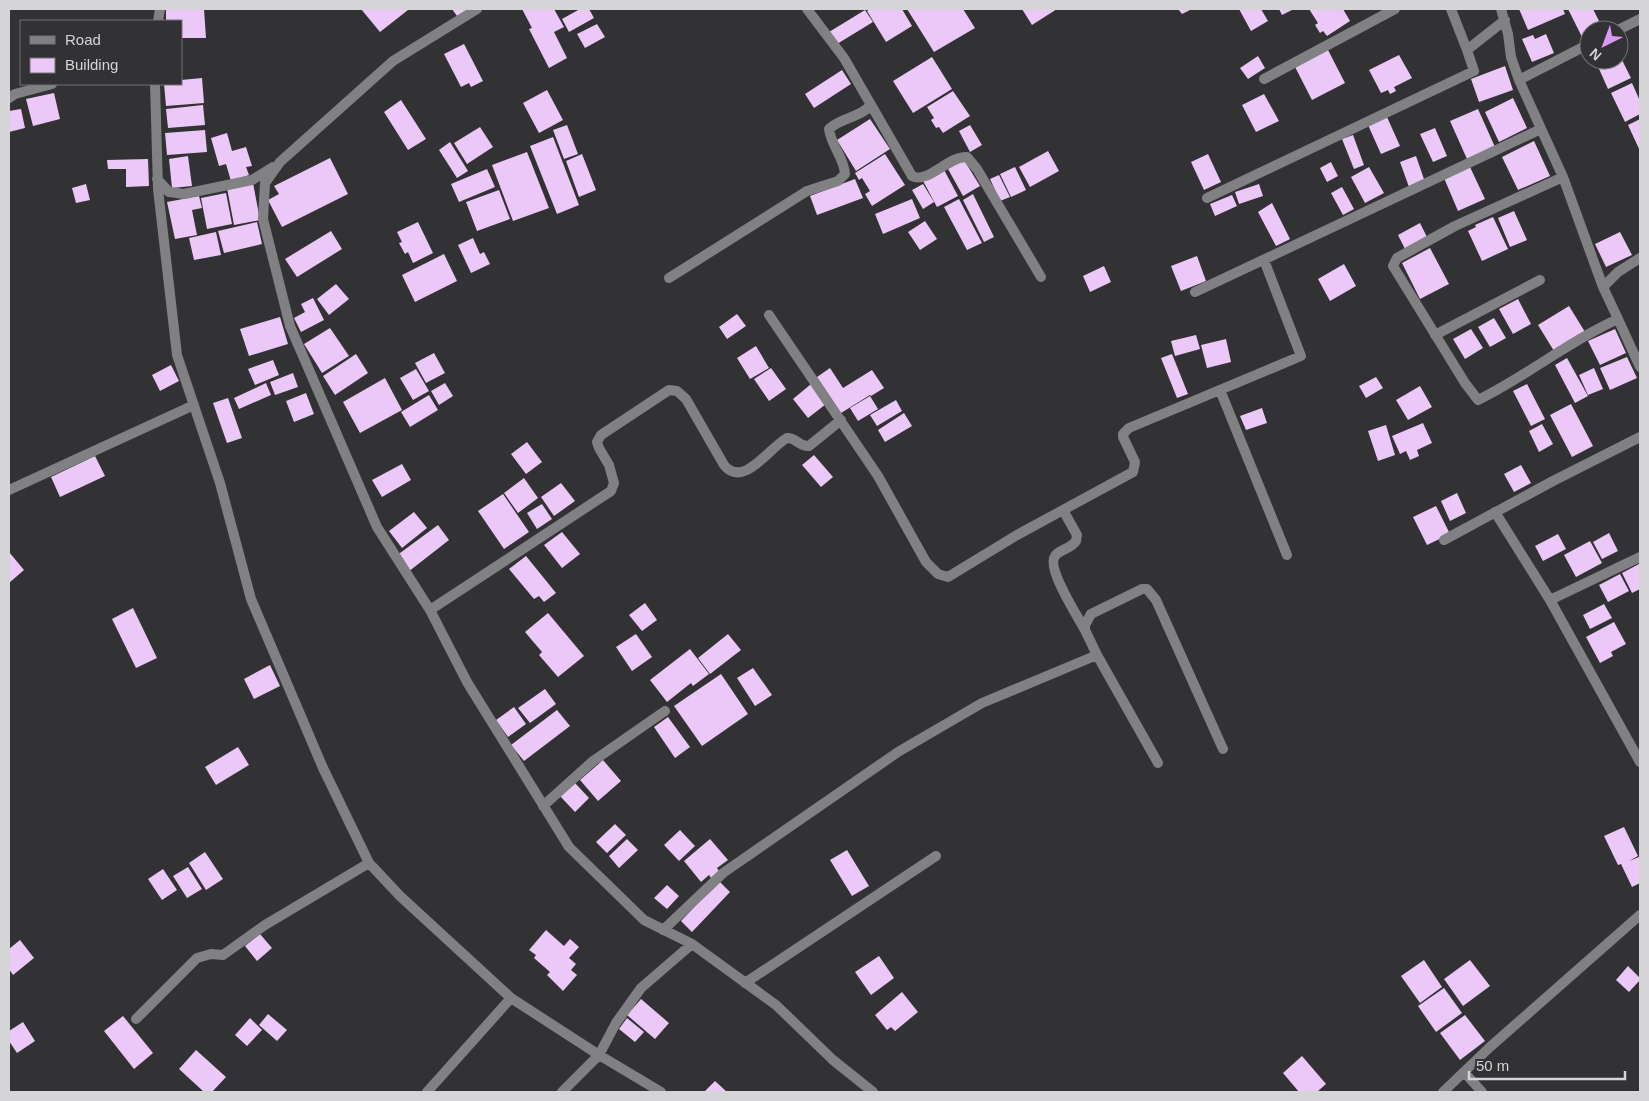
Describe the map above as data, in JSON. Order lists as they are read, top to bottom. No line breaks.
{"legend":["Road","Building"],"scale_bar":"50 m","north":"bottom left"}
